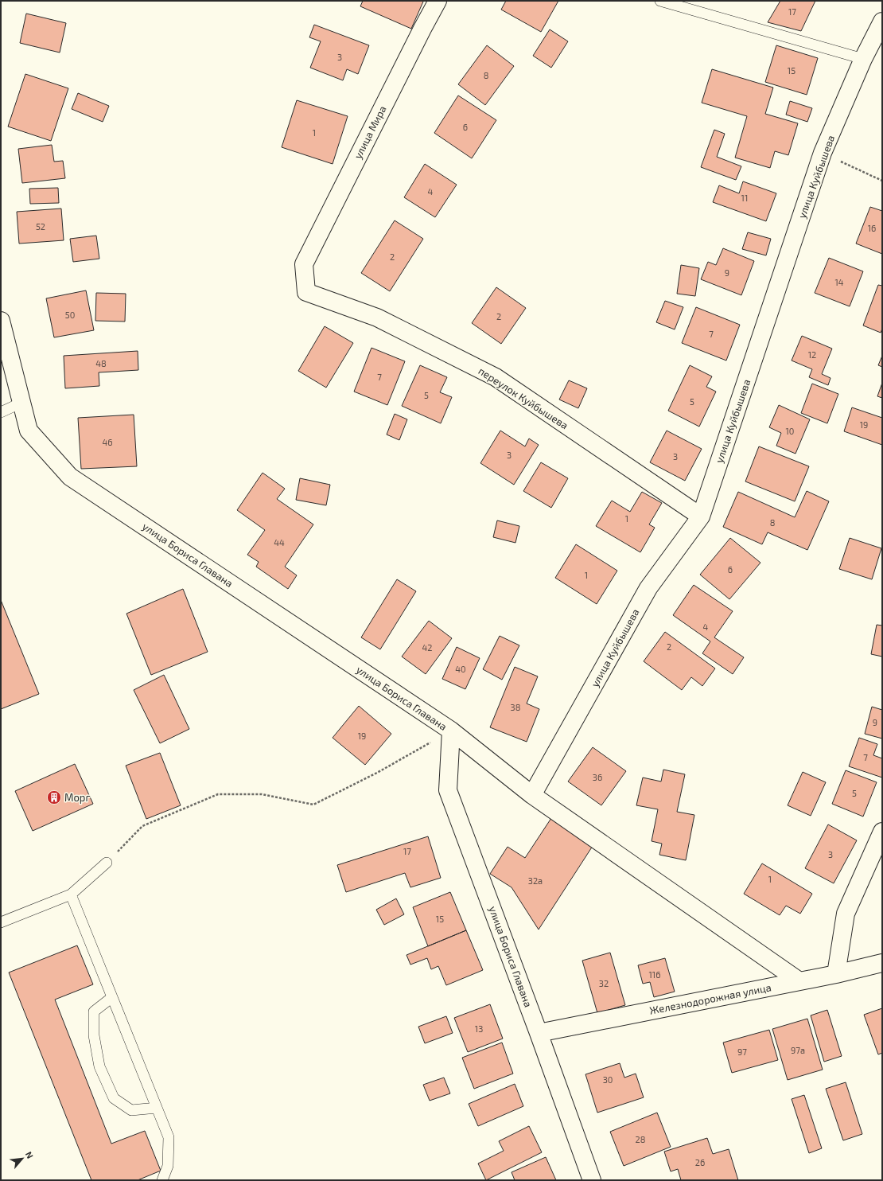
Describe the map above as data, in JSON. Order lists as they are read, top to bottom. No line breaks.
{"streets":{"street":["улица Мира","улица Куйбышева","переулок Куйбышева","улица Бориса Главана","Железнодорожная улица"]},"crossings":[["улица Мира","переулок Куйбышева"],["улица Куйбышева","переулок Куйбышева"],["улица Куйбышева","улица Бориса Главана"],["улица Бориса Главана","Железнодорожная улица"]],"places":{"building":["Морг"]},"house_numbers":["17","3","15","8","6","1","4","11","52","16","2","9","14","50","2","7","12","48","7","5","5","19","10","46","3","3","1","8","44","6","1","4","2","42","40","38","9","19","7","36","5","17","3","1","32а","15","116","32","13","97а","97","30","28","26"],"north":"top right"}
